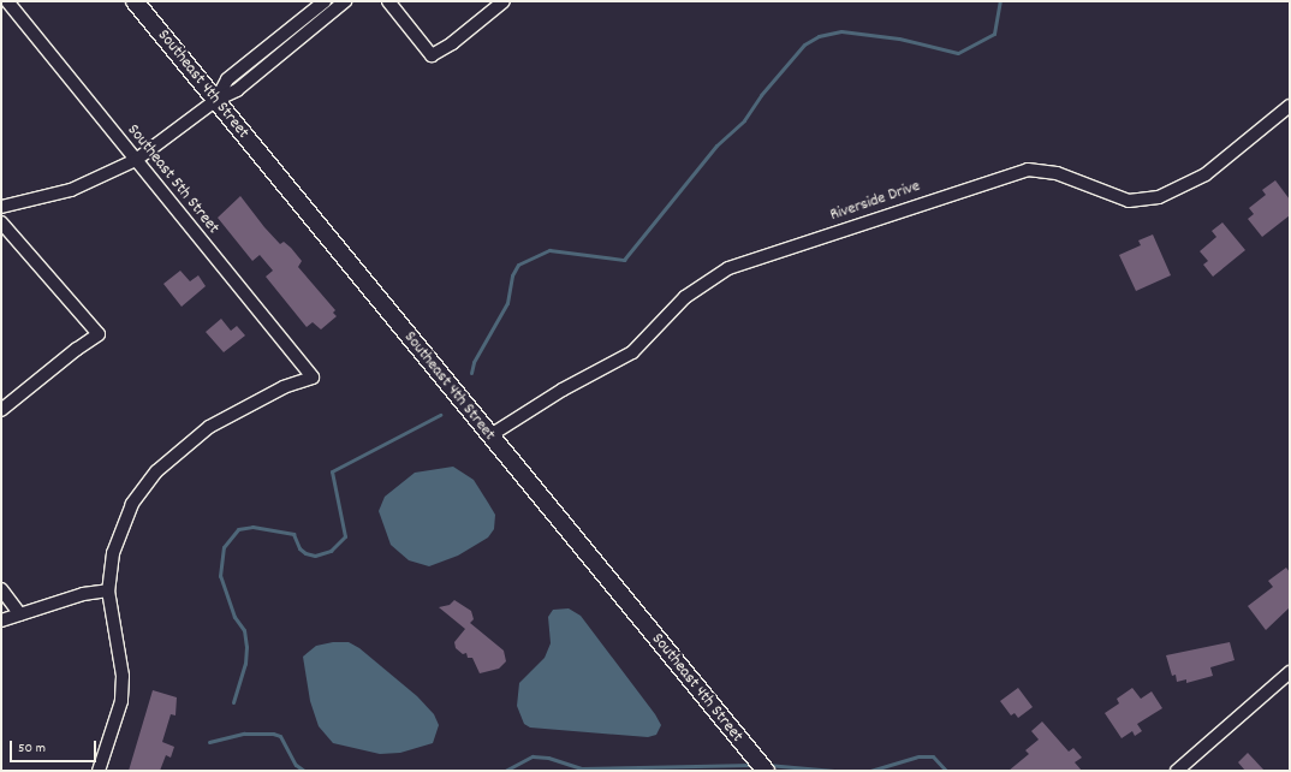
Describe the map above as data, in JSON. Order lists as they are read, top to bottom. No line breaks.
{"streets":{"main road":["Southeast 4th Street"],"street":["Southeast 5th Street","Riverside Drive"]},"crossings":[["Southeast 4th Street","Riverside Drive"]],"scale_bar":"50 m"}
